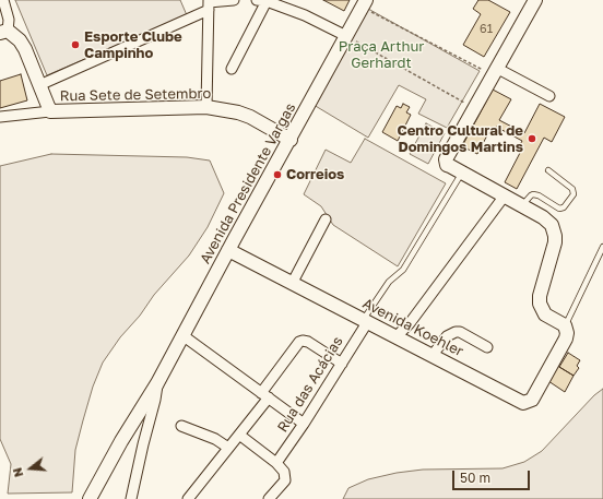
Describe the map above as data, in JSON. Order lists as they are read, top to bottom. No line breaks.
{"streets":{"street":["Rua Sete de Setembro","Avenida Presidente Vargas","Avenida Koehler","Rua das Acácias"]},"crossings":[["Rua Sete de Setembro","Avenida Presidente Vargas"],["Avenida Presidente Vargas","Avenida Koehler"],["Avenida Koehler","Rua das Acácias"]],"parks":["Praça Arthur Gerhardt"],"places":["Esporte Clube Campinho","Centro Cultural de Domingos Martins","Correios"],"house_numbers":["61"],"scale_bar":"50 m","north":"left"}
